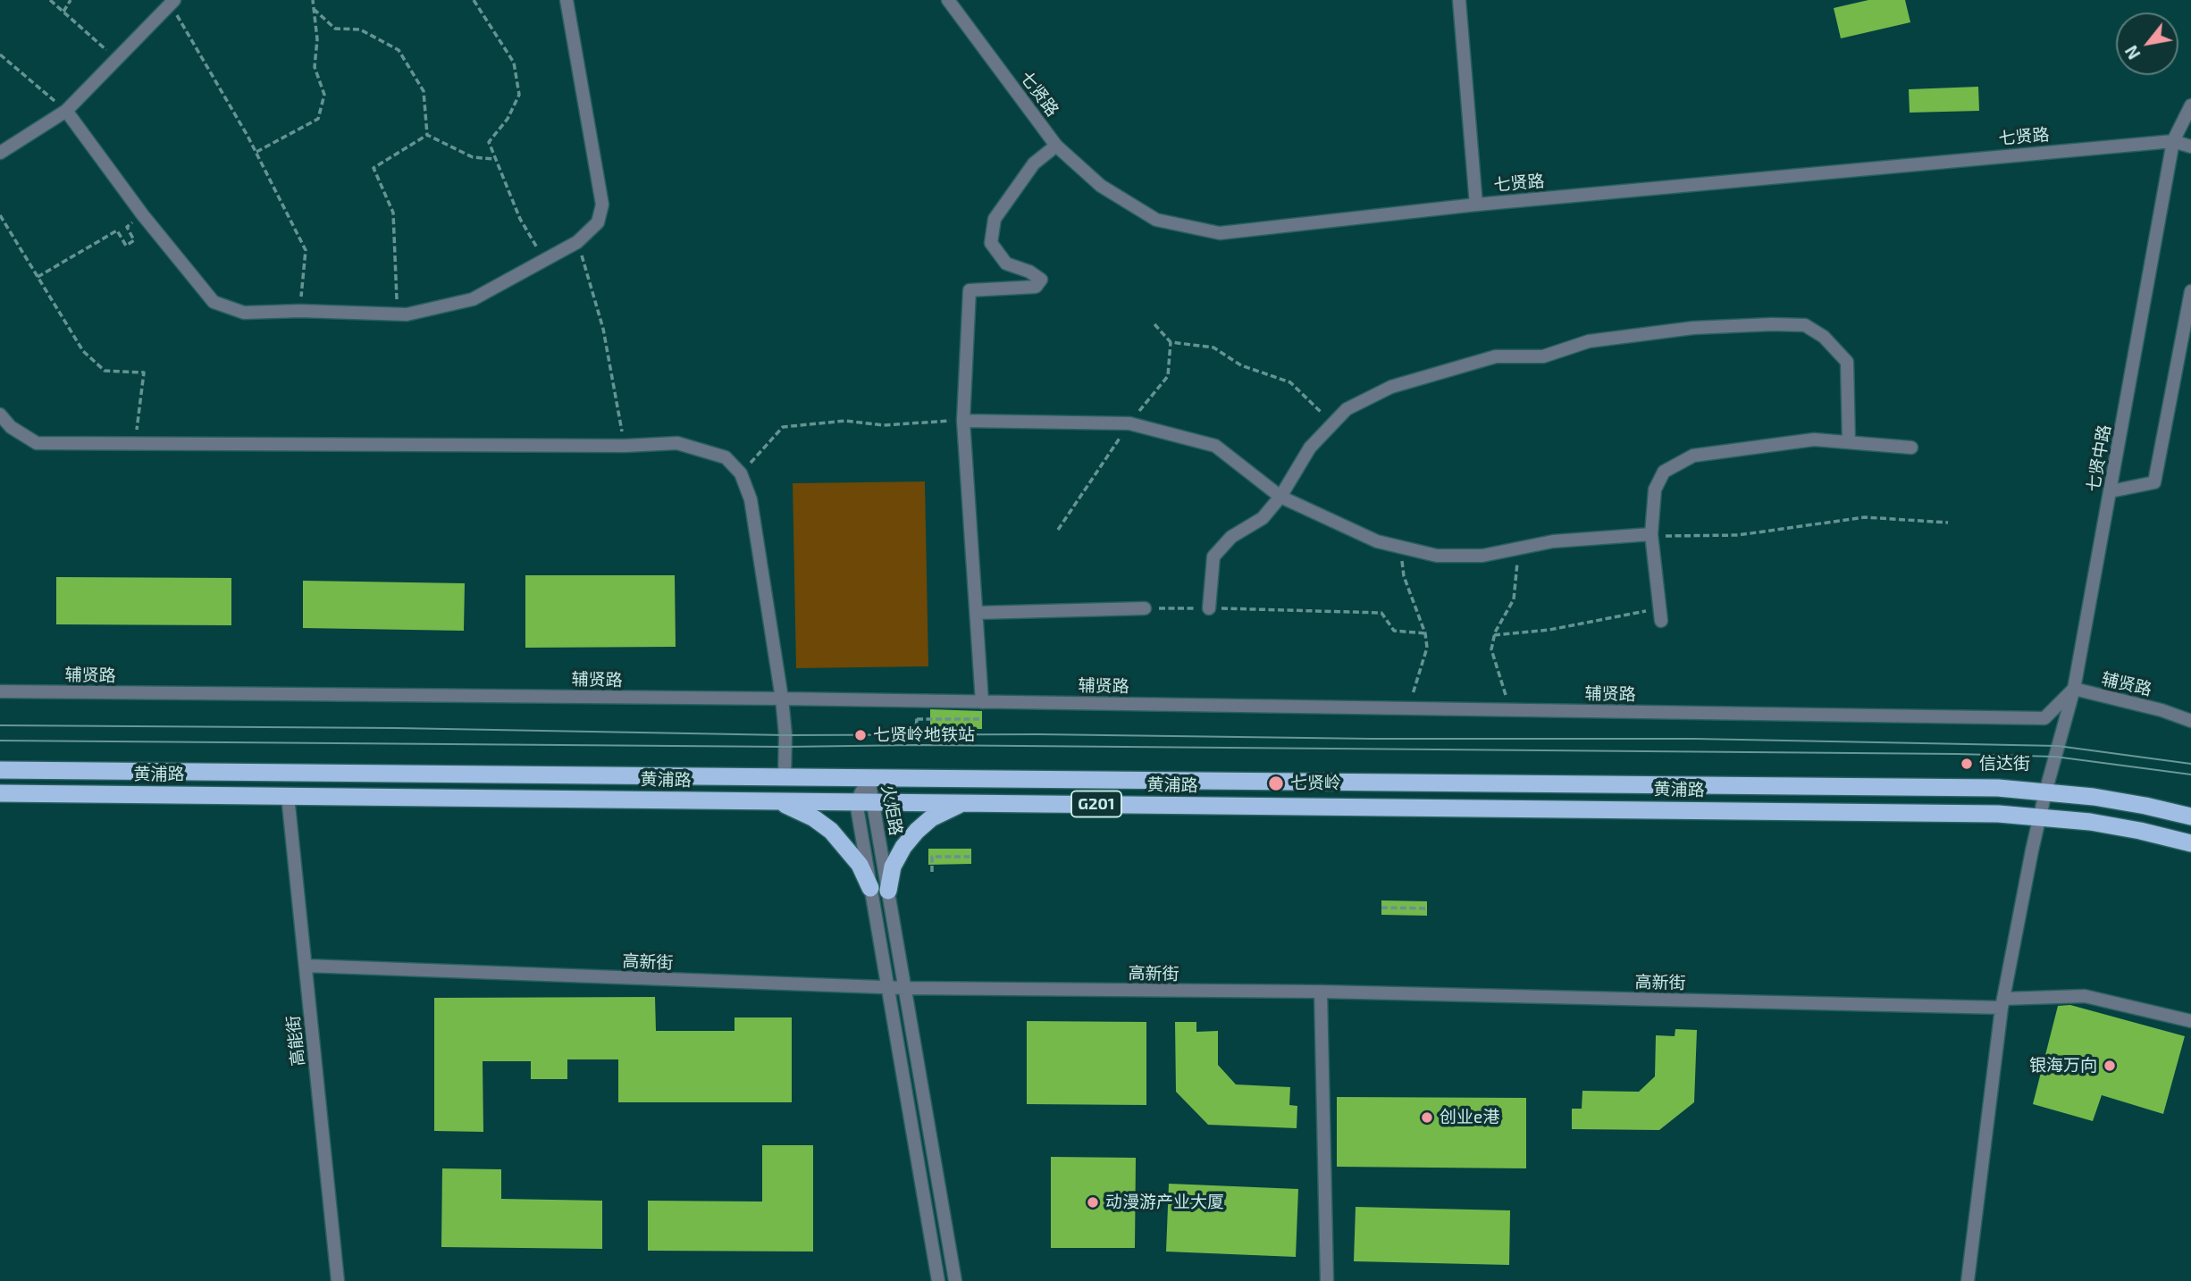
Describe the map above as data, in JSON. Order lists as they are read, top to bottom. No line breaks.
{"streets":{"highway":["黄浦路","G201"],"street":["七贤路","七贤中路","辅贤路","火炬路","高新街","高能街"]},"crossings":[["七贤路","七贤中路"],["七贤中路","辅贤路"],["七贤中路","黄浦路"],["黄浦路","火炬路"],["黄浦路","高能街"],["火炬路","高新街"],["高新街","高能街"]],"places":["七贤岭地铁站","信达街","七贤岭","银海万向","创业e港","动漫游产业大厦"],"north":"bottom left"}
